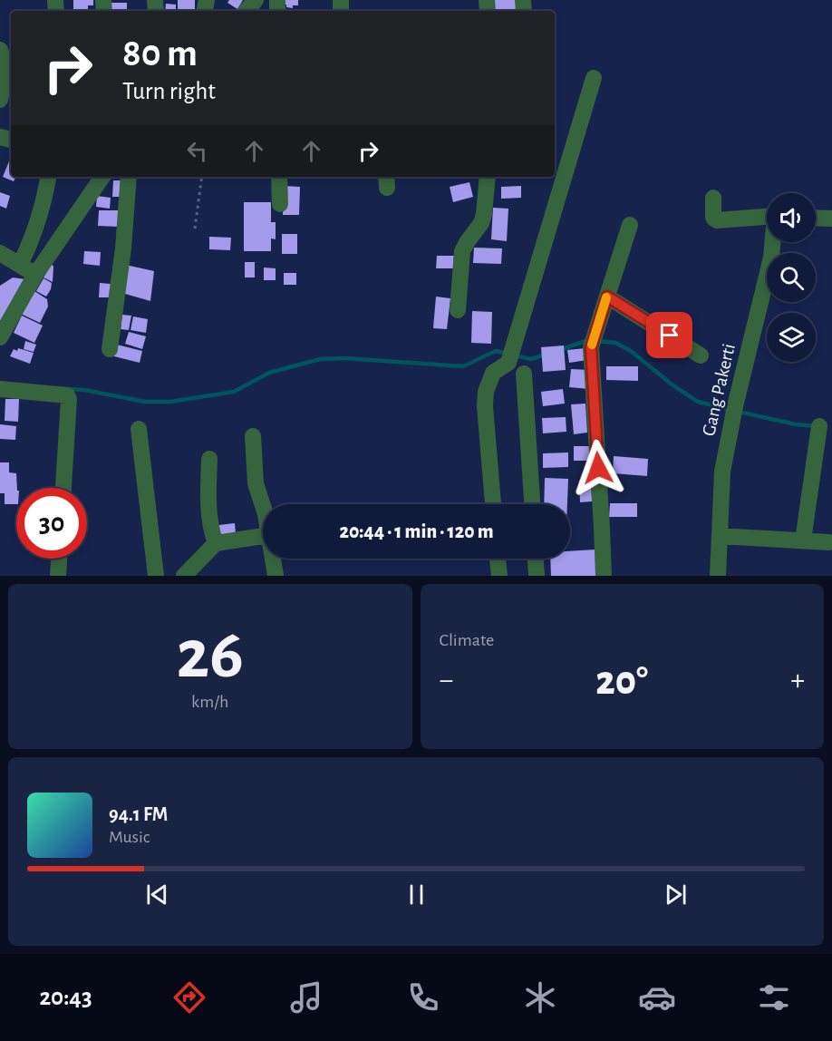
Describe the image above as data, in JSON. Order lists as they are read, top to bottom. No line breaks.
{"streets":{"street":["Gang Pakerti"]},"page":{"turn":["80 m","Turn right"],"limit":"30","trip":"20:44 · 1 min · 120 m","tile":[["26","km/h"],"Climate"],"heat":["−","20°","+"],"song":["94.1 FM","Music"],"tabs":"20:43"}}
